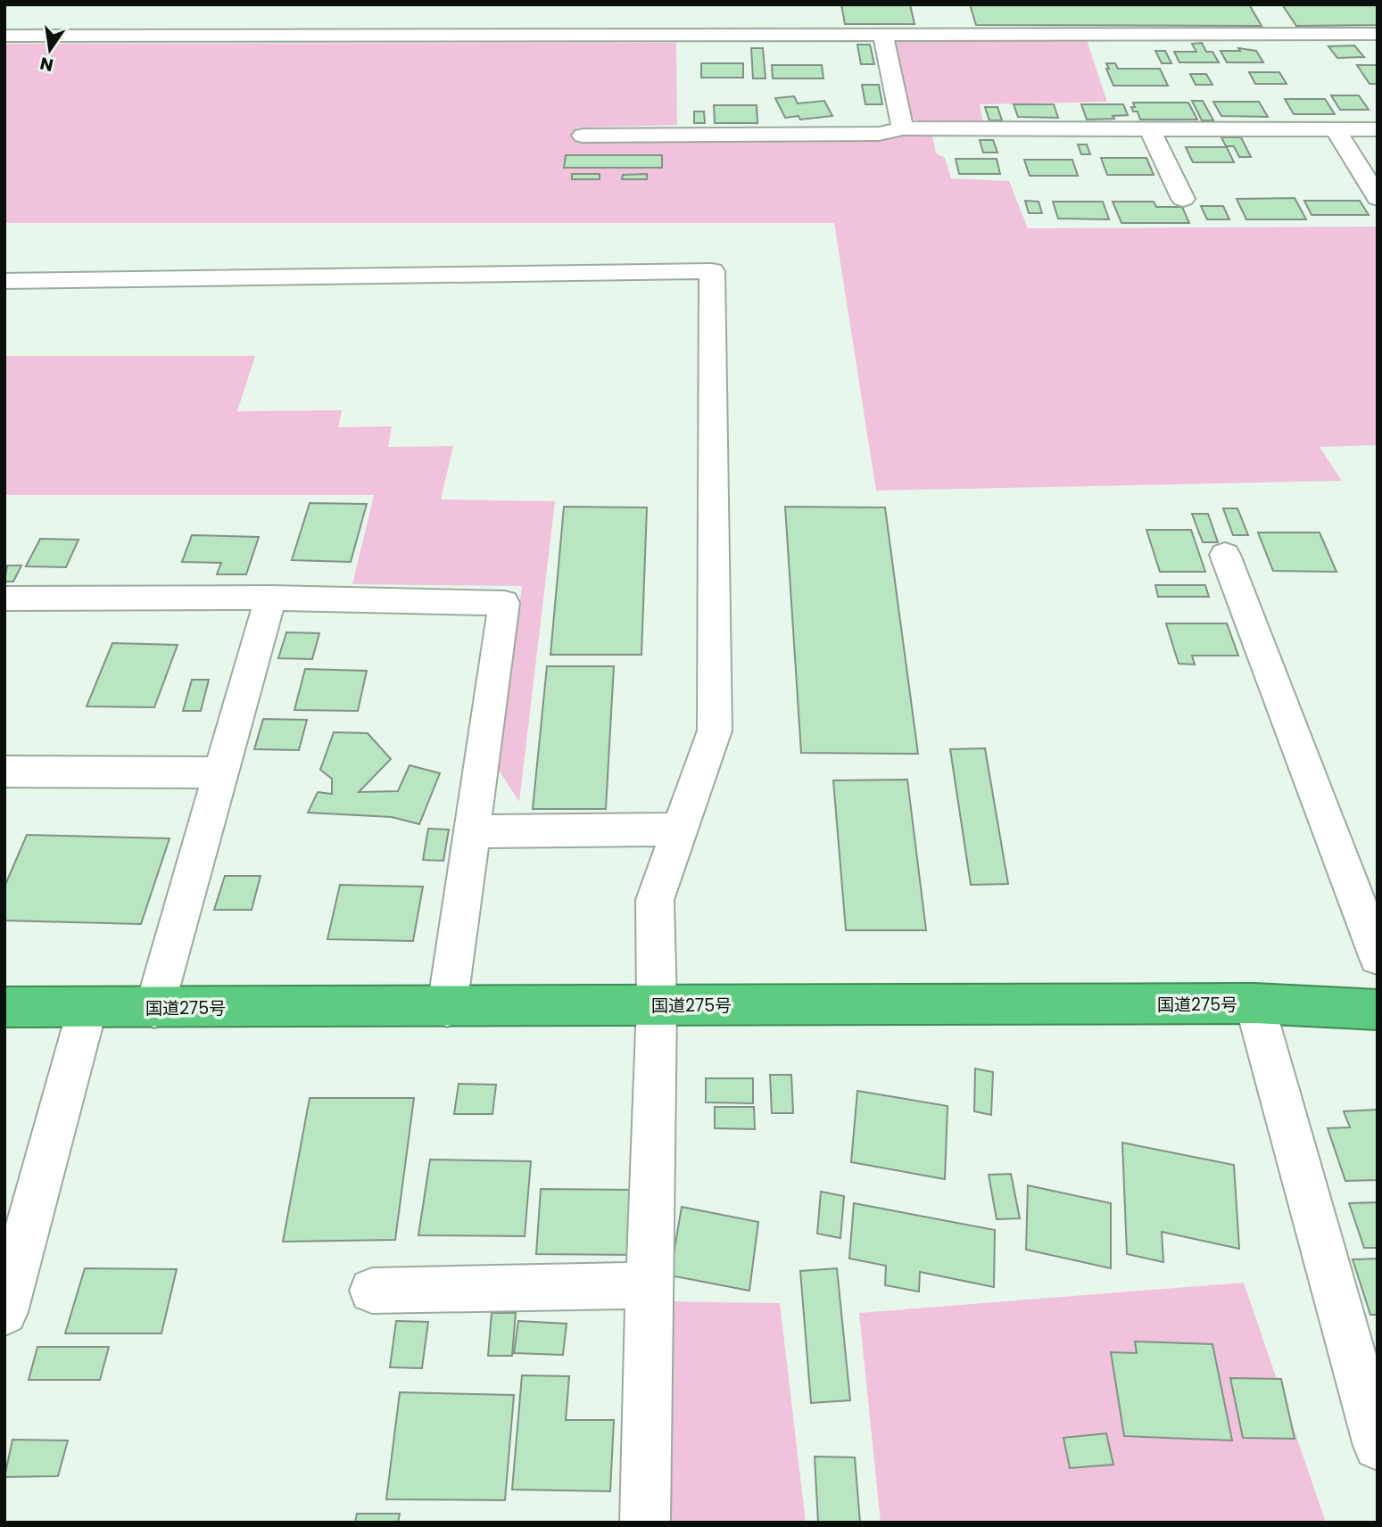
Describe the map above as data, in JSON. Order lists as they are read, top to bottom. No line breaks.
{"streets":{"highway":["国道275号"]},"north":"bottom"}
